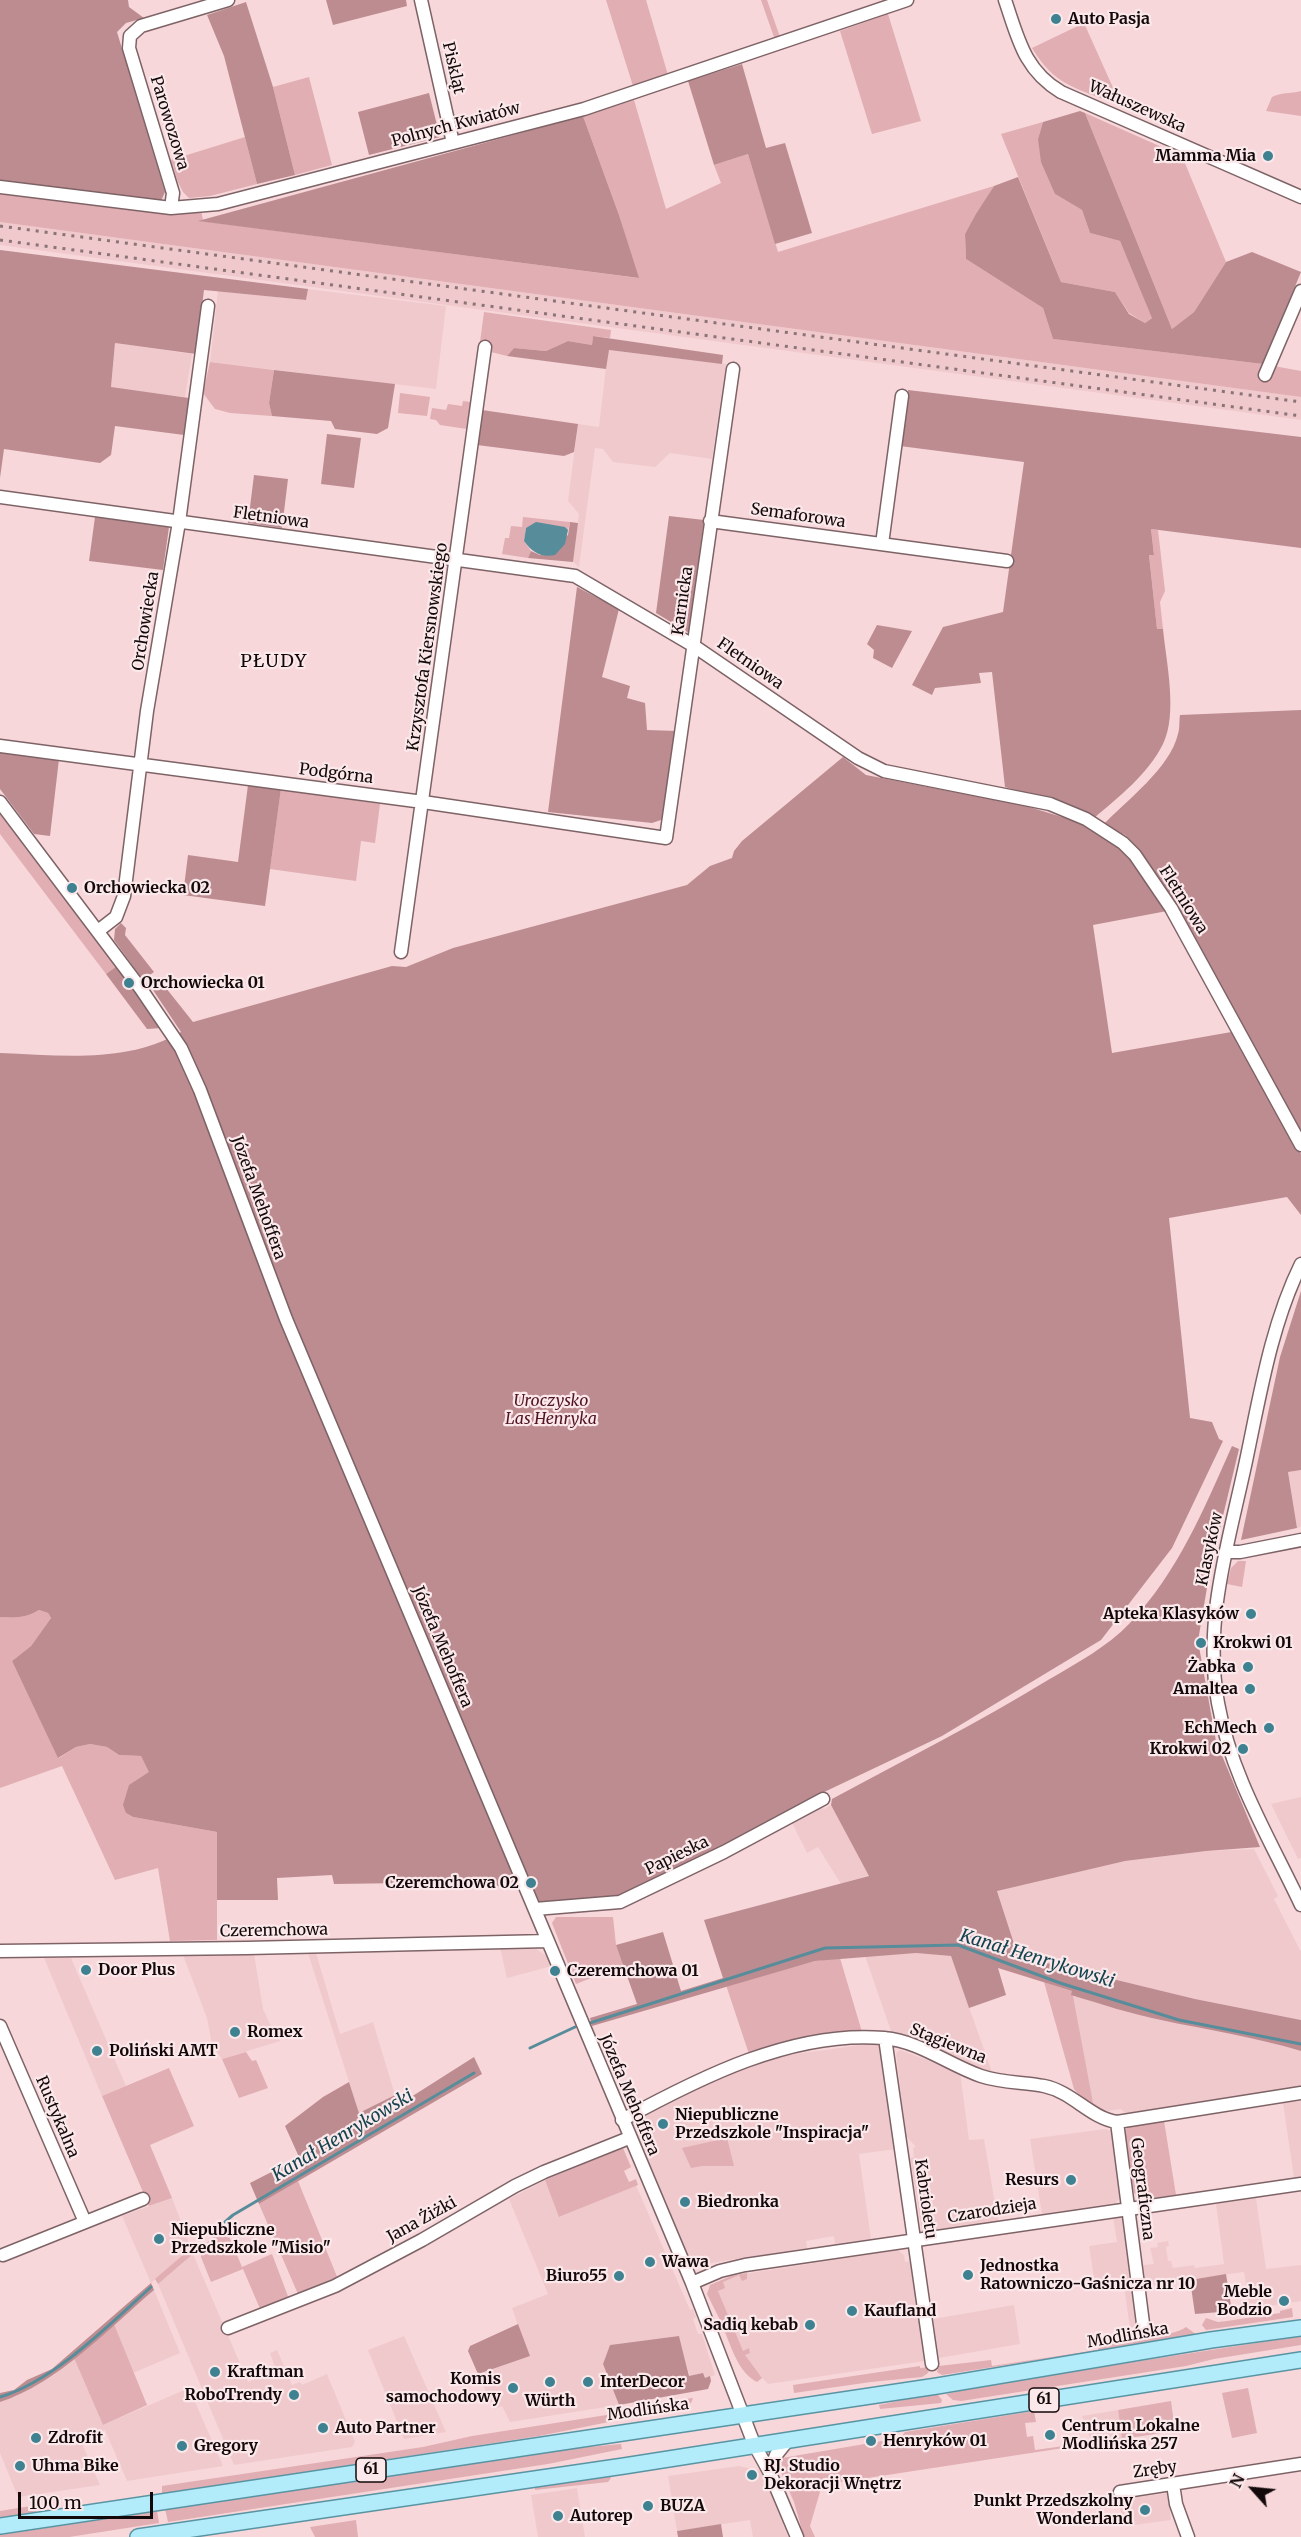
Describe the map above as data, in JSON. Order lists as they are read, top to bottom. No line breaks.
{"streets":{"main road":["Modlińska","61"],"street":["Piskląt","Wałuszewska","Parowozowa","Polnych Kwiatów","Semaforowa","Fletniowa","Karnicka","Orchowiecka","Krzysztofa Kiersnowskiego","Podgórna","Józefa Mehoffera","Klasyków","Papieska","Czeremchowa","Stągiewna","Rustykalna","Geograficzna","Kabrioletu","Czarodzieja","Jana Żiżki","Zręby"]},"crossings":[["Piskląt","Polnych Kwiatów"],["Parowozowa","Polnych Kwiatów"],["Semaforowa","Karnicka"],["Fletniowa","Karnicka"],["Fletniowa","Orchowiecka"],["Fletniowa","Krzysztofa Kiersnowskiego"],["Karnicka","Podgórna"],["Orchowiecka","Podgórna"],["Orchowiecka","Józefa Mehoffera"],["Krzysztofa Kiersnowskiego","Podgórna"],["Józefa Mehoffera","Papieska"],["Józefa Mehoffera","Czeremchowa"],["Józefa Mehoffera","Stągiewna"],["Józefa Mehoffera","Czarodzieja"],["Józefa Mehoffera","Jana Żiżki"],["Józefa Mehoffera","Modlińska"],["Józefa Mehoffera","61"],["Stągiewna","Geograficzna"],["Stągiewna","Kabrioletu"],["Geograficzna","Czarodzieja"],["Kabrioletu","Czarodzieja"]],"districts":["PŁUDY"],"water":["Kanał Henrykowski"],"parks":["Uroczysko Las Henryka"],"places":["Auto Pasja","Mamma Mia","Orchowiecka 02","Orchowiecka 01","Apteka Klasyków","Krokwi 01","Żabka","Amaltea","EchMech","Krokwi 02","Czeremchowa 02","Door Plus","Czeremchowa 01","Romex","Poliński AMT","Niepubliczne Przedszkole \"Inspiracja\"","Resurs","Biedronka","Niepubliczne Przedszkole \"Misio\"","Wawa","Jednostka Ratowniczo-Gaśnicza nr 10","Biuro55","Meble Bodzio","Kaufland","Sadiq kebab","Kraftman","Würth","InterDecor","Komis samochodowy","RoboTrendy","Auto Partner","Centrum Lokalne Modlińska 257","Zdrofit","Henryków 01","Gregory","Uhma Bike","RJ. Studio Dekoracji Wnętrz","BUZA","Punkt Przedszkolny Wonderland","Autorep"],"scale_bar":"100 m","north":"top left"}
